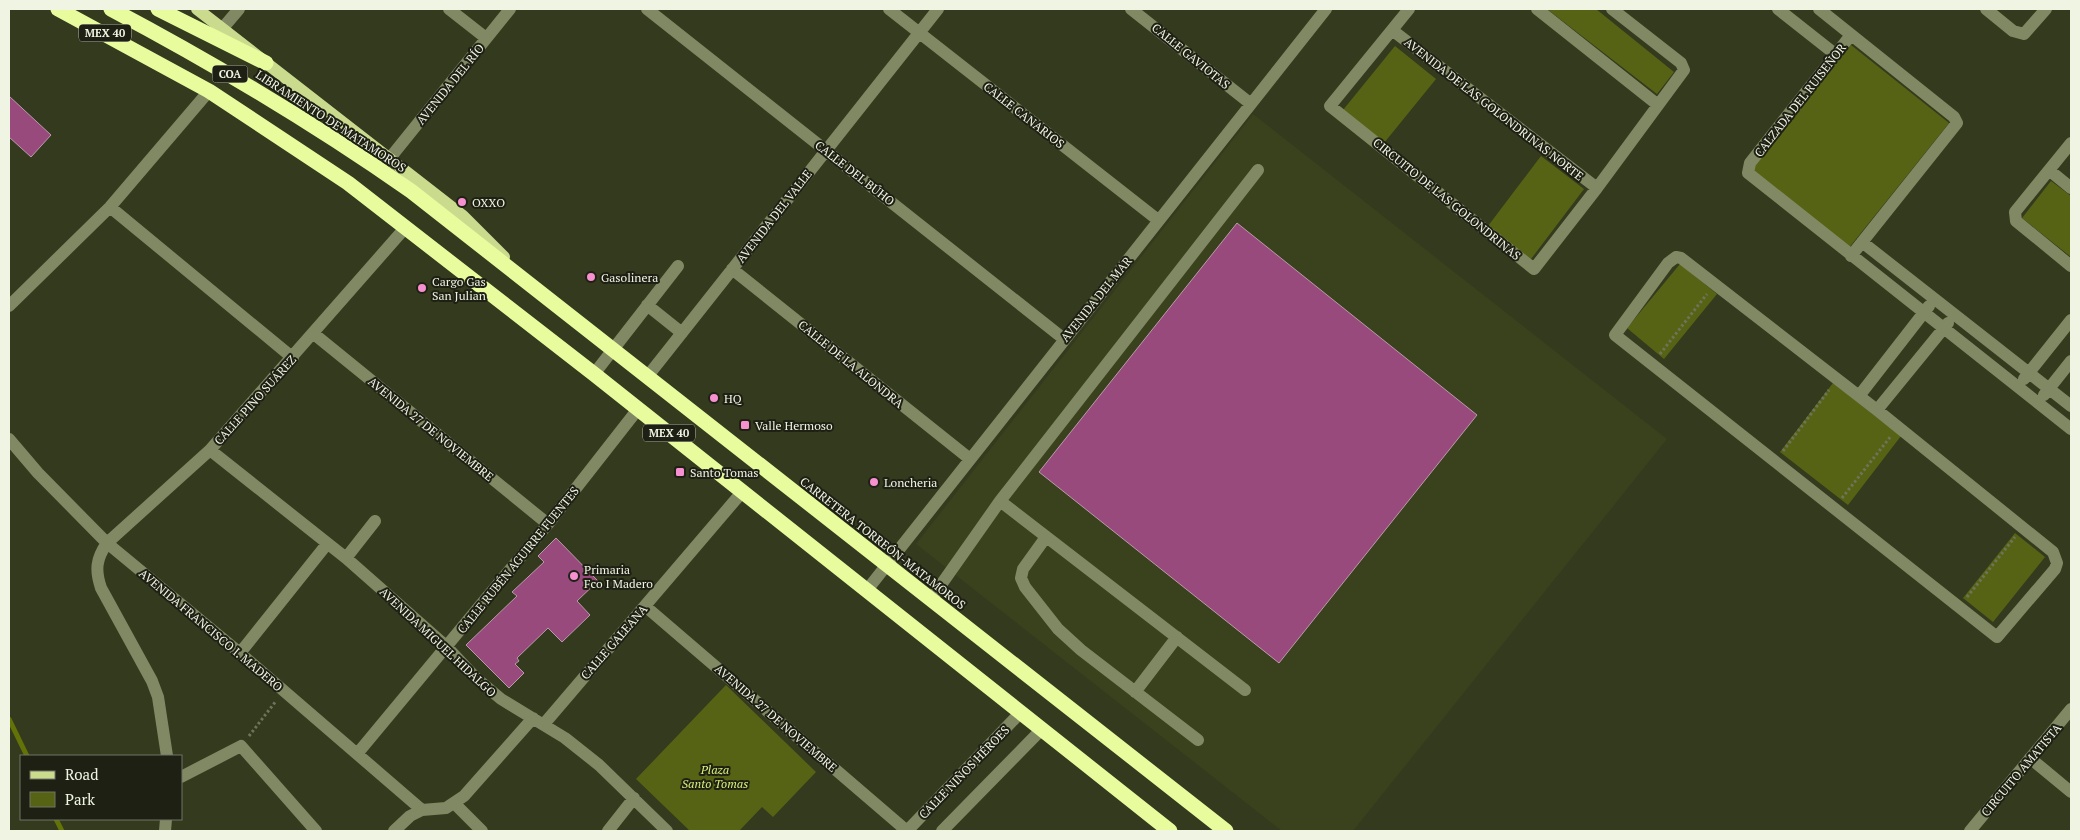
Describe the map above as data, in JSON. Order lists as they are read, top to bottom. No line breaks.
{"streets":{"highway":["MEX 40","COA","LIBRAMIENTO DE MATAMOROS","CARRETERA TORREÓN-MATAMOROS"],"street":["CALLE GAVIOTAS","AVENIDA DEL RÍO","CALZADA DEL RUISEÑOR","AVENIDA DE LAS GOLONDRINAS NORTE","CALLE CANARIOS","CALLE DEL BÚHO","CIRCUITO DE LAS GOLONDRINAS","AVENIDA DEL VALLE","AVENIDA DEL MAR","CALLE DE LA ALONDRA","CALLE PINO SUÁREZ","AVENIDA 27 DE NOVIEMBRE","CALLE RUBÉN AGUIRRE FUENTES","AVENIDA FRANCISCO I. MADERO","AVENIDA MIGUEL HIDALGO","CALLE GALEANA","CIRCUITO AMATISTA","CALLE NIÑOS HÉROES"]},"crossings":[["MEX 40","AVENIDA DEL MAR"],["MEX 40","CALLE PINO SUÁREZ"],["MEX 40","CALLE RUBÉN AGUIRRE FUENTES"],["MEX 40","CALLE GALEANA"],["MEX 40","CALLE NIÑOS HÉROES"],["CALLE GAVIOTAS","AVENIDA DEL MAR"],["AVENIDA DE LAS GOLONDRINAS NORTE","CIRCUITO DE LAS GOLONDRINAS"],["CALLE CANARIOS","AVENIDA DEL VALLE"],["CALLE CANARIOS","AVENIDA DEL MAR"],["LIBRAMIENTO DE MATAMOROS","CARRETERA TORREÓN-MATAMOROS"],["CALLE DEL BÚHO","AVENIDA DEL VALLE"],["CALLE DEL BÚHO","AVENIDA DEL MAR"],["AVENIDA DEL VALLE","CALLE DE LA ALONDRA"],["AVENIDA DEL VALLE","CARRETERA TORREÓN-MATAMOROS"],["AVENIDA DEL MAR","CALLE DE LA ALONDRA"],["AVENIDA DEL MAR","CARRETERA TORREÓN-MATAMOROS"],["CALLE PINO SUÁREZ","AVENIDA 27 DE NOVIEMBRE"],["CALLE PINO SUÁREZ","AVENIDA FRANCISCO I. MADERO"],["CALLE PINO SUÁREZ","AVENIDA MIGUEL HIDALGO"],["AVENIDA 27 DE NOVIEMBRE","CALLE RUBÉN AGUIRRE FUENTES"],["AVENIDA 27 DE NOVIEMBRE","CALLE GALEANA"],["AVENIDA 27 DE NOVIEMBRE","CALLE NIÑOS HÉROES"],["CALLE RUBÉN AGUIRRE FUENTES","AVENIDA FRANCISCO I. MADERO"],["CALLE RUBÉN AGUIRRE FUENTES","AVENIDA MIGUEL HIDALGO"],["AVENIDA FRANCISCO I. MADERO","CALLE GALEANA"],["AVENIDA MIGUEL HIDALGO","CALLE GALEANA"]],"parks":["Plaza Santo Tomas"],"places":{"other":["OXXO","Gasolinera","Cargo Gas San Julian","HQ","Loncheria","Primaria Fco I Madero"],"transit":["Valle Hermoso","Santo Tomas"]},"legend":["Road","Park"]}
